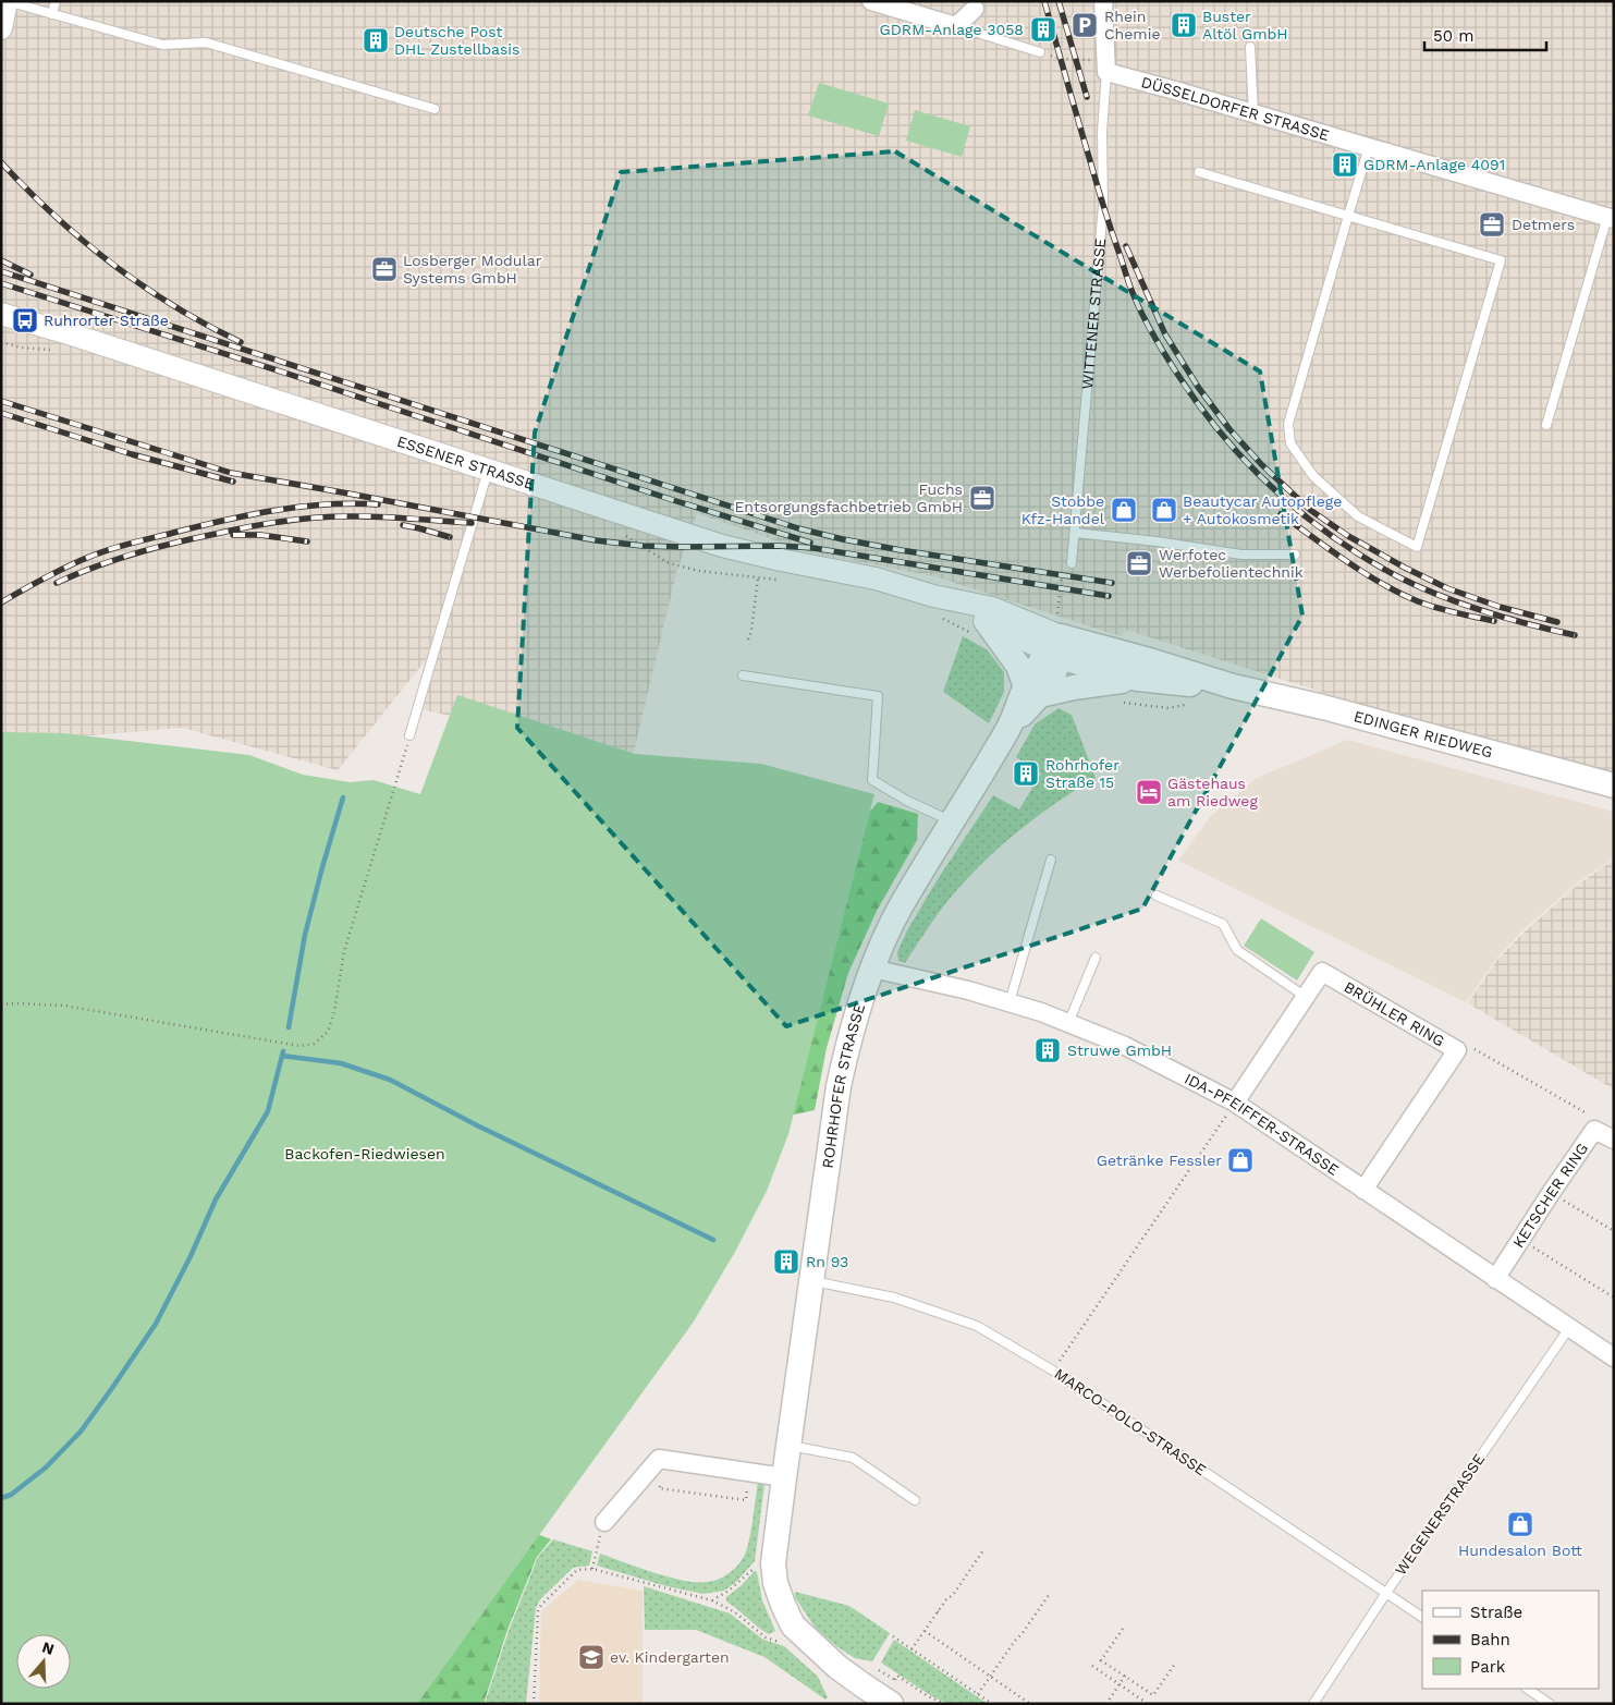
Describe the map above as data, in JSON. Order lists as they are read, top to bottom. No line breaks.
{"streets":{"main road":["EDINGER RIEDWEG","ROHRHOFER STRASSE"],"street":["DÜSSELDORFER STRASSE","WITTENER STRASSE","ESSENER STRASSE","BRÜHLER RING","IDA-PFEIFFER-STRASSE","KETSCHER RING"],"lane":["MARCO-POLO-STRASSE","WEGENERSTRASSE"]},"crossings":[["DÜSSELDORFER STRASSE","WITTENER STRASSE"],["ESSENER STRASSE","EDINGER RIEDWEG"],["ESSENER STRASSE","ROHRHOFER STRASSE"],["EDINGER RIEDWEG","ROHRHOFER STRASSE"],["BRÜHLER RING","IDA-PFEIFFER-STRASSE"],["ROHRHOFER STRASSE","IDA-PFEIFFER-STRASSE"],["ROHRHOFER STRASSE","MARCO-POLO-STRASSE"],["IDA-PFEIFFER-STRASSE","KETSCHER RING"],["IDA-PFEIFFER-STRASSE","WEGENERSTRASSE"],["MARCO-POLO-STRASSE","WEGENERSTRASSE"]],"parks":["Backofen-Riedwiesen"],"places":{"parking":["Rhein Chemie"],"building":["Buster Altöl GmbH","GDRM-Anlage 3058","Deutsche Post DHL Zustellbasis","GDRM-Anlage 4091","Rohrhofer Straße 15","Struwe GmbH","Rn 93"],"office":["Detmers","Losberger Modular Systems GmbH","Fuchs Entsorgungsfachbetrieb GmbH","Werfotec Werbefolientechnik"],"bus stop":["Ruhrorter Straße"],"shop":["Stobbe Kfz-Handel","Beautycar Autopflege + Autokosmetik","Getränke Fessler","Hundesalon Bott"],"hotel":["Gästehaus am Riedweg"],"school or university":["ev. Kindergarten"]},"legend":["Straße","Bahn","Park"],"scale_bar":"50 m","north":"top"}
